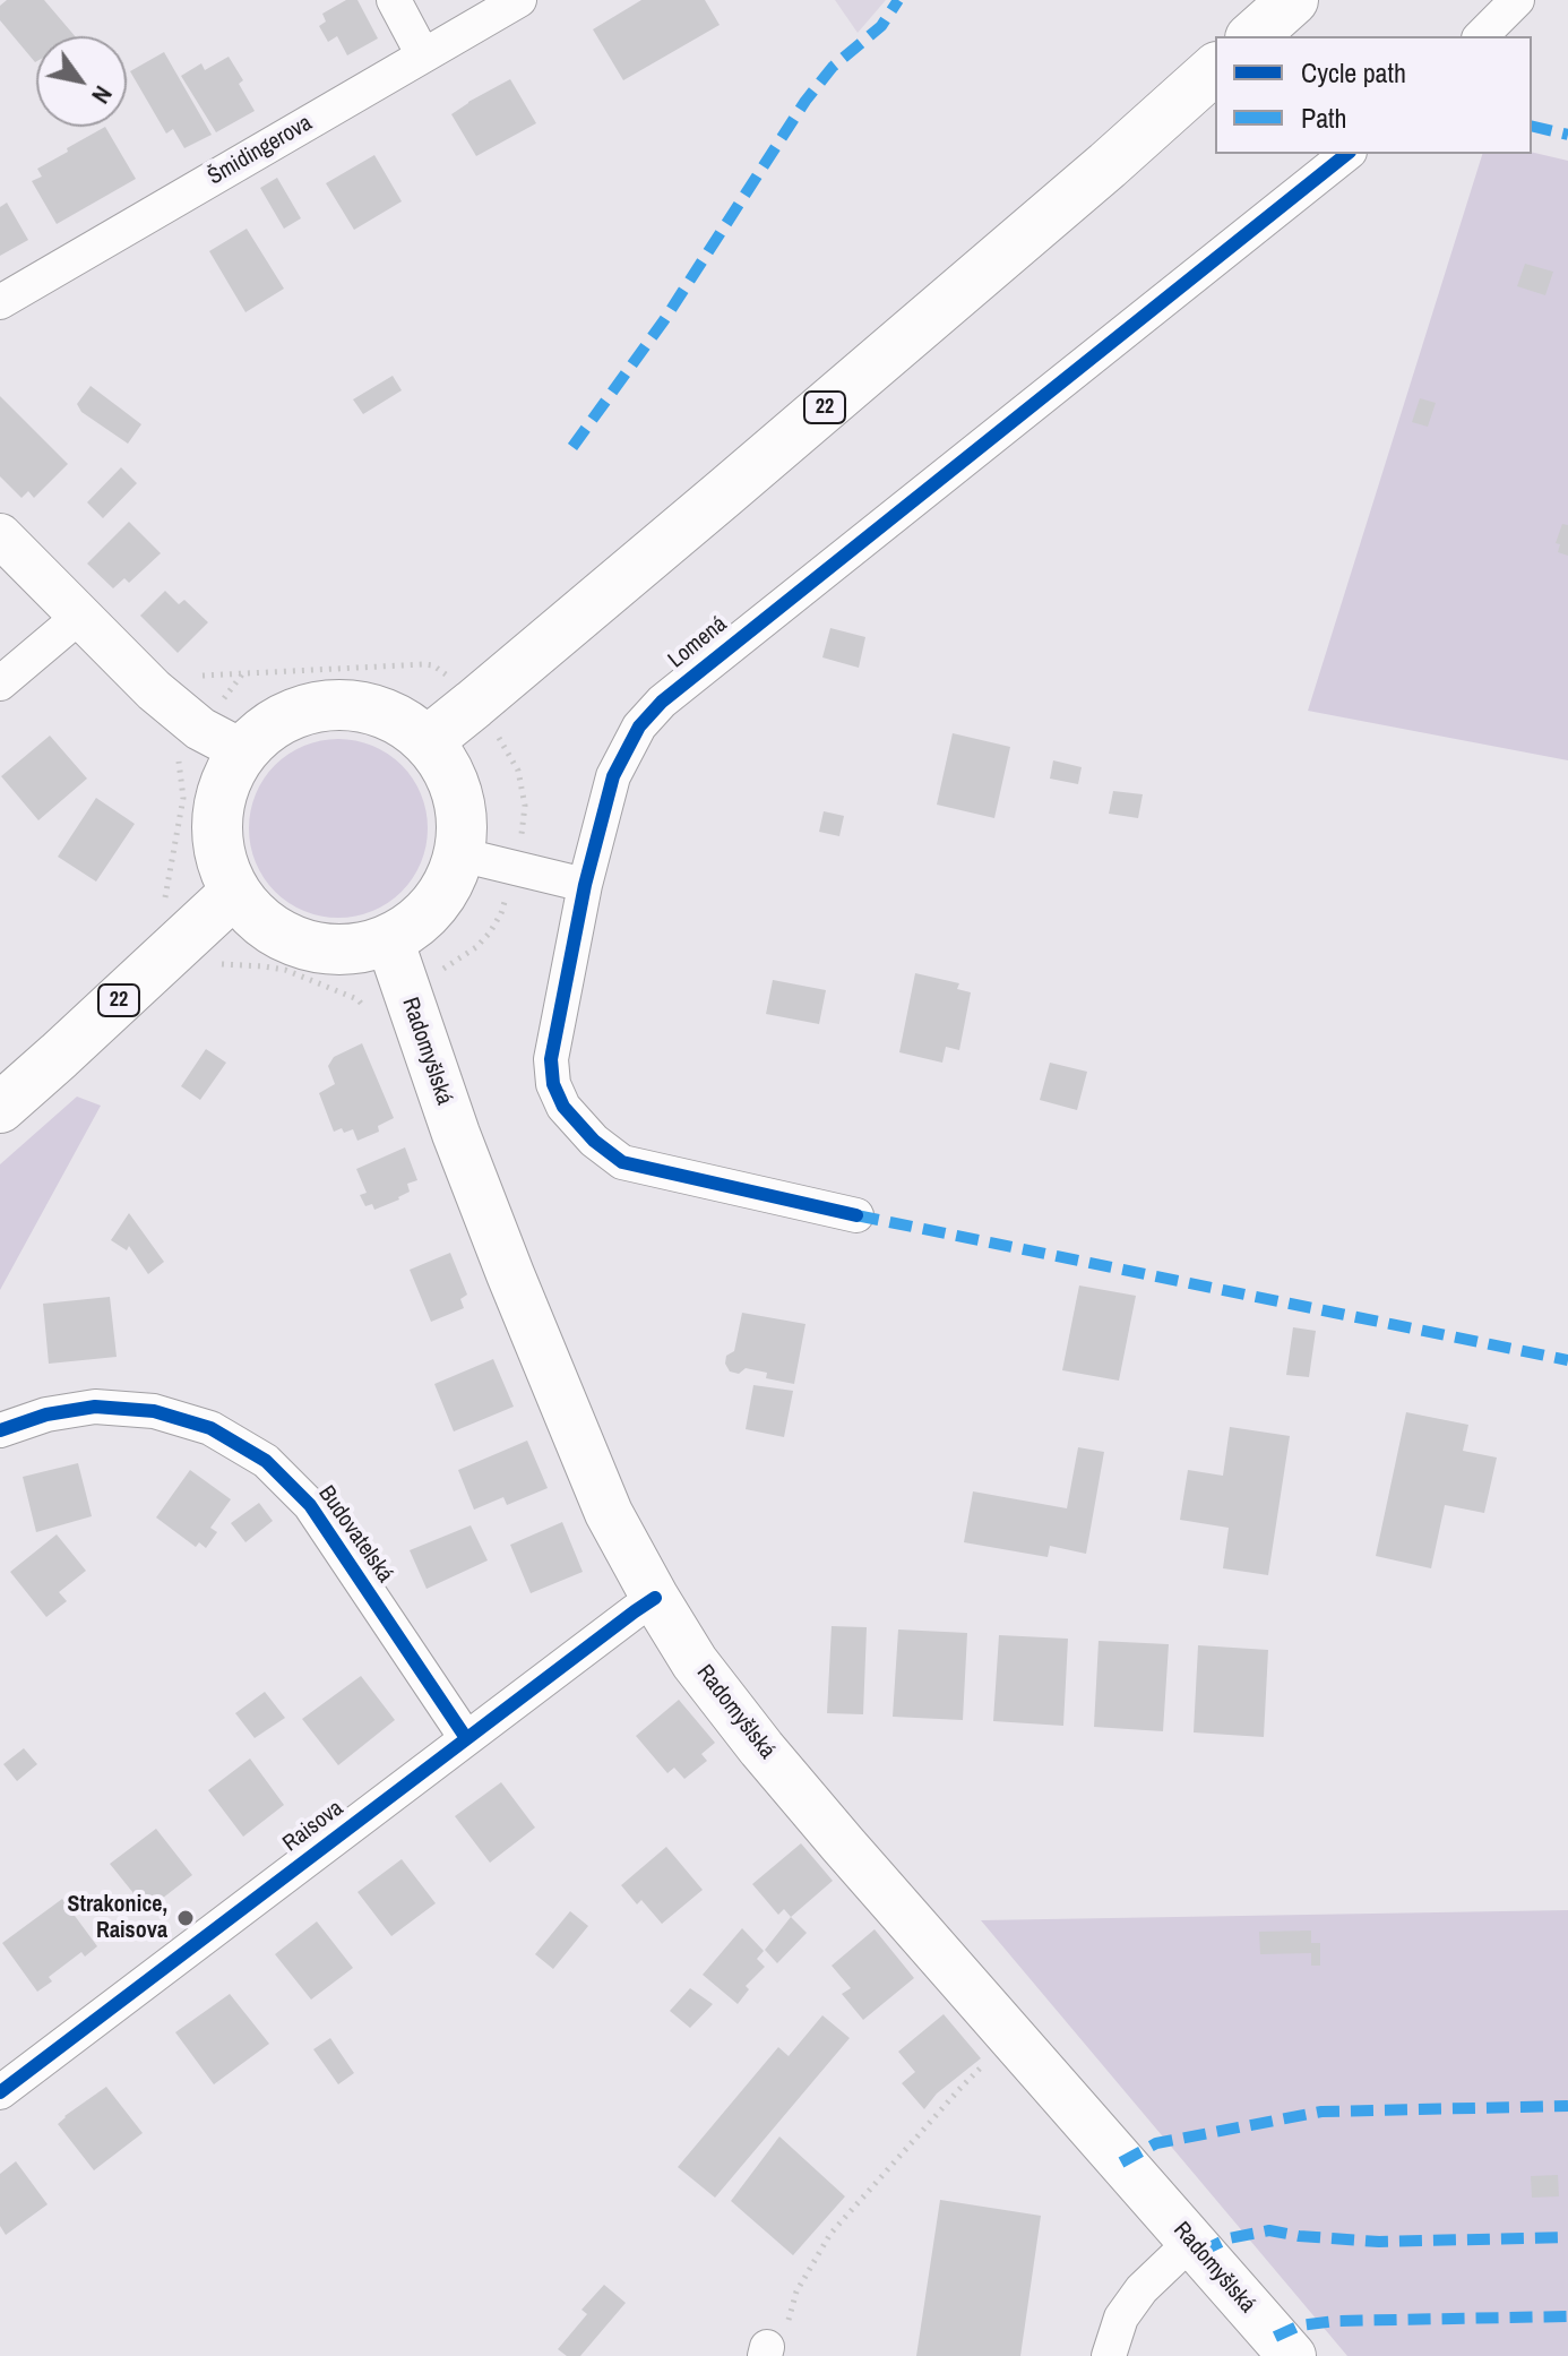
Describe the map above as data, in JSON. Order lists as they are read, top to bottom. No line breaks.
{"streets":{"main road":["22","Radomyšlská"],"street":["Šmidingerova","Lomená","Budovatelská","Raisova"]},"crossings":[["22","Radomyšlská"],["Radomyšlská","Raisova"],["Budovatelská","Raisova"]],"places":["Strakonice, Raisova"],"legend":["Cycle path","Path"],"north":"bottom right"}
